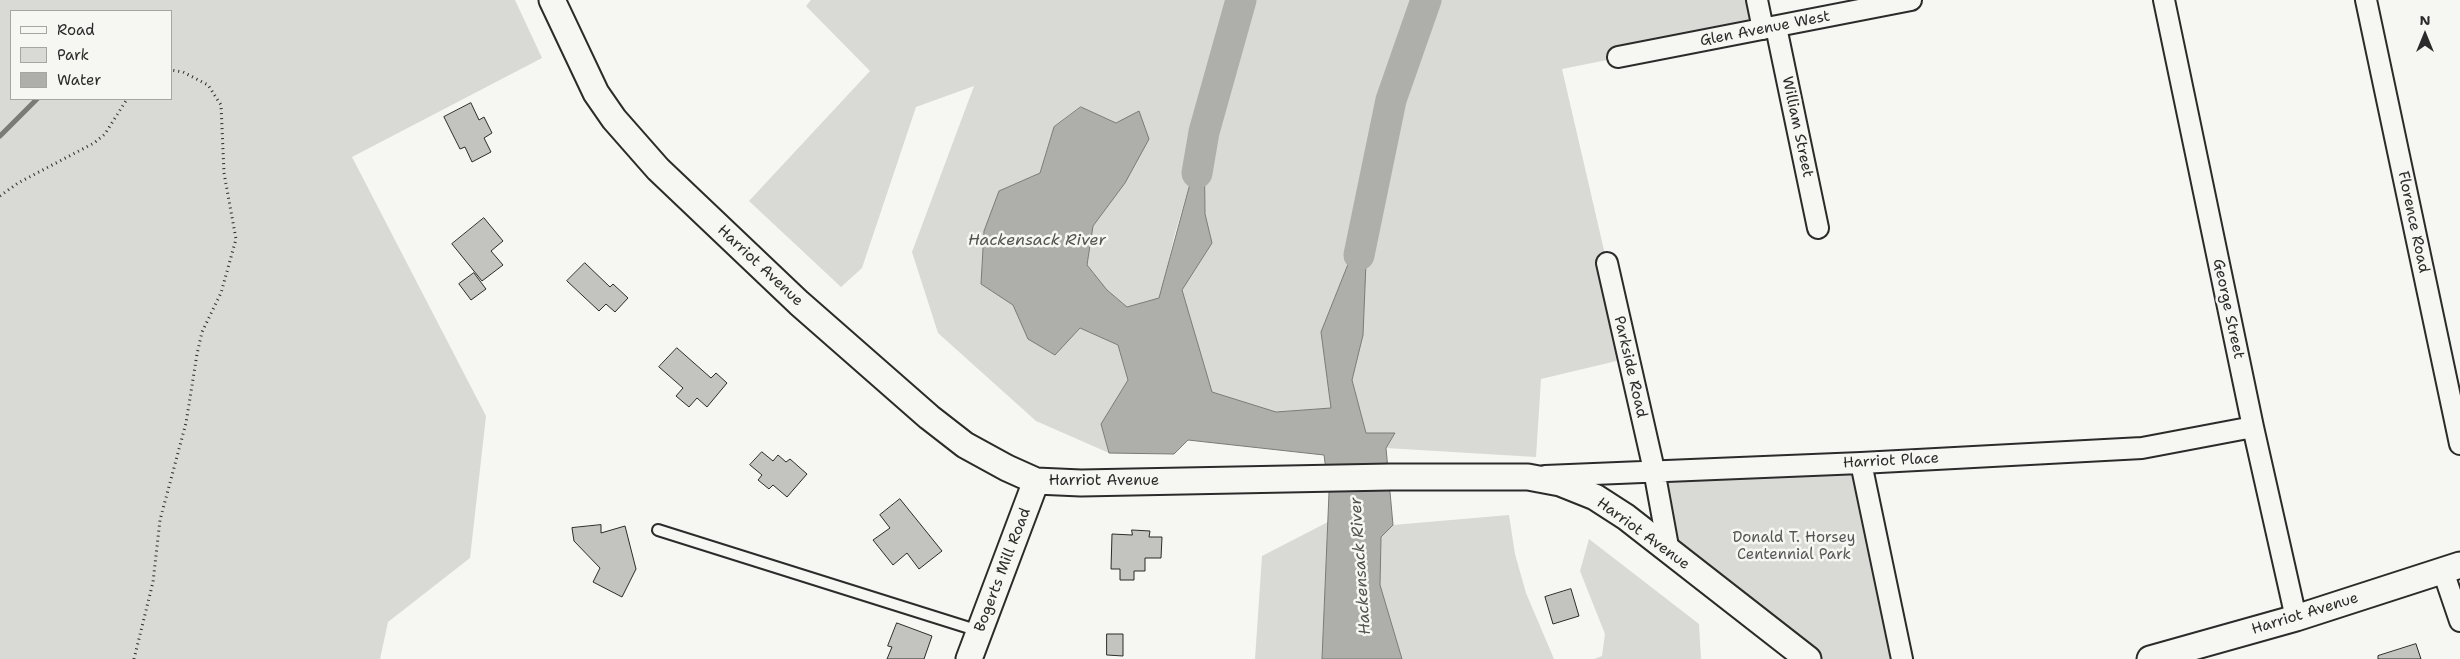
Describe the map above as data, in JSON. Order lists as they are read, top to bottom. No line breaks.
{"streets":{"street":["Glen Avenue West","William Street","Florence Road","Harriot Avenue","George Street","Parkside Road","Harriot Place","Bogerts Mill Road"]},"crossings":[["Glen Avenue West","William Street"],["Harriot Avenue","George Street"],["Harriot Avenue","Parkside Road"],["Harriot Avenue","Harriot Place"],["Harriot Avenue","Bogerts Mill Road"],["George Street","Harriot Place"],["Parkside Road","Harriot Place"]],"water":["Hackensack River"],"parks":["Donald T. Horsey Centennial Park"],"legend":["Road","Park","Water"],"north":"top"}
